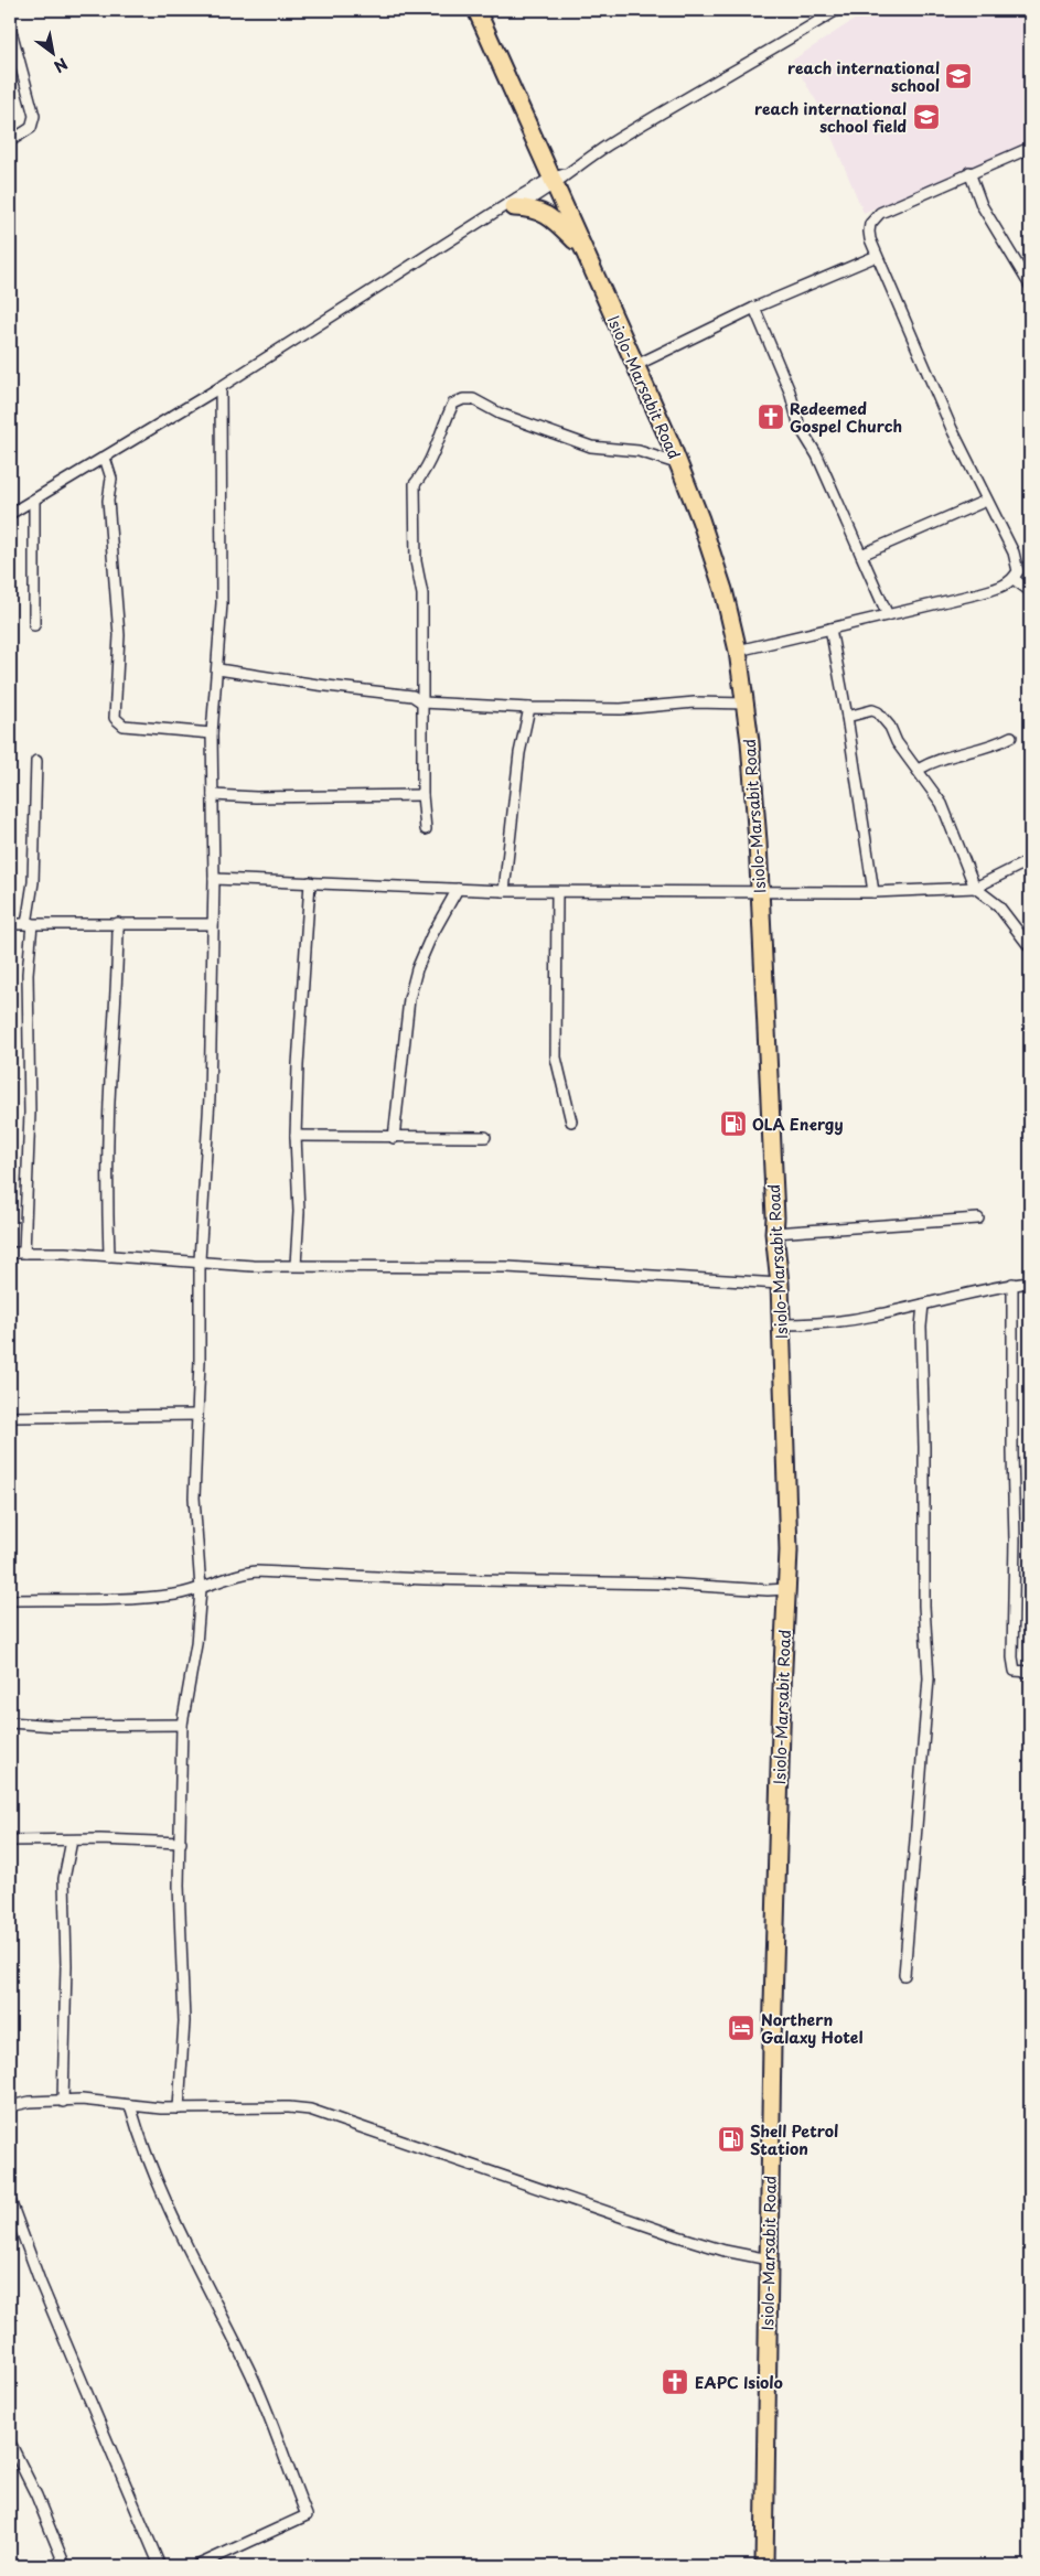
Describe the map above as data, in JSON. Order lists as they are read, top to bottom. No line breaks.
{"streets":{"highway":["Isiolo-Marsabit Road"]},"places":{"school or university":["reach international school","reach international school field"],"church":["Redeemed Gospel Church","EAPC Isiolo"],"fuel station":["OLA Energy","Shell Petrol Station"],"hotel":["Northern Galaxy Hotel"]},"north":"bottom right"}
